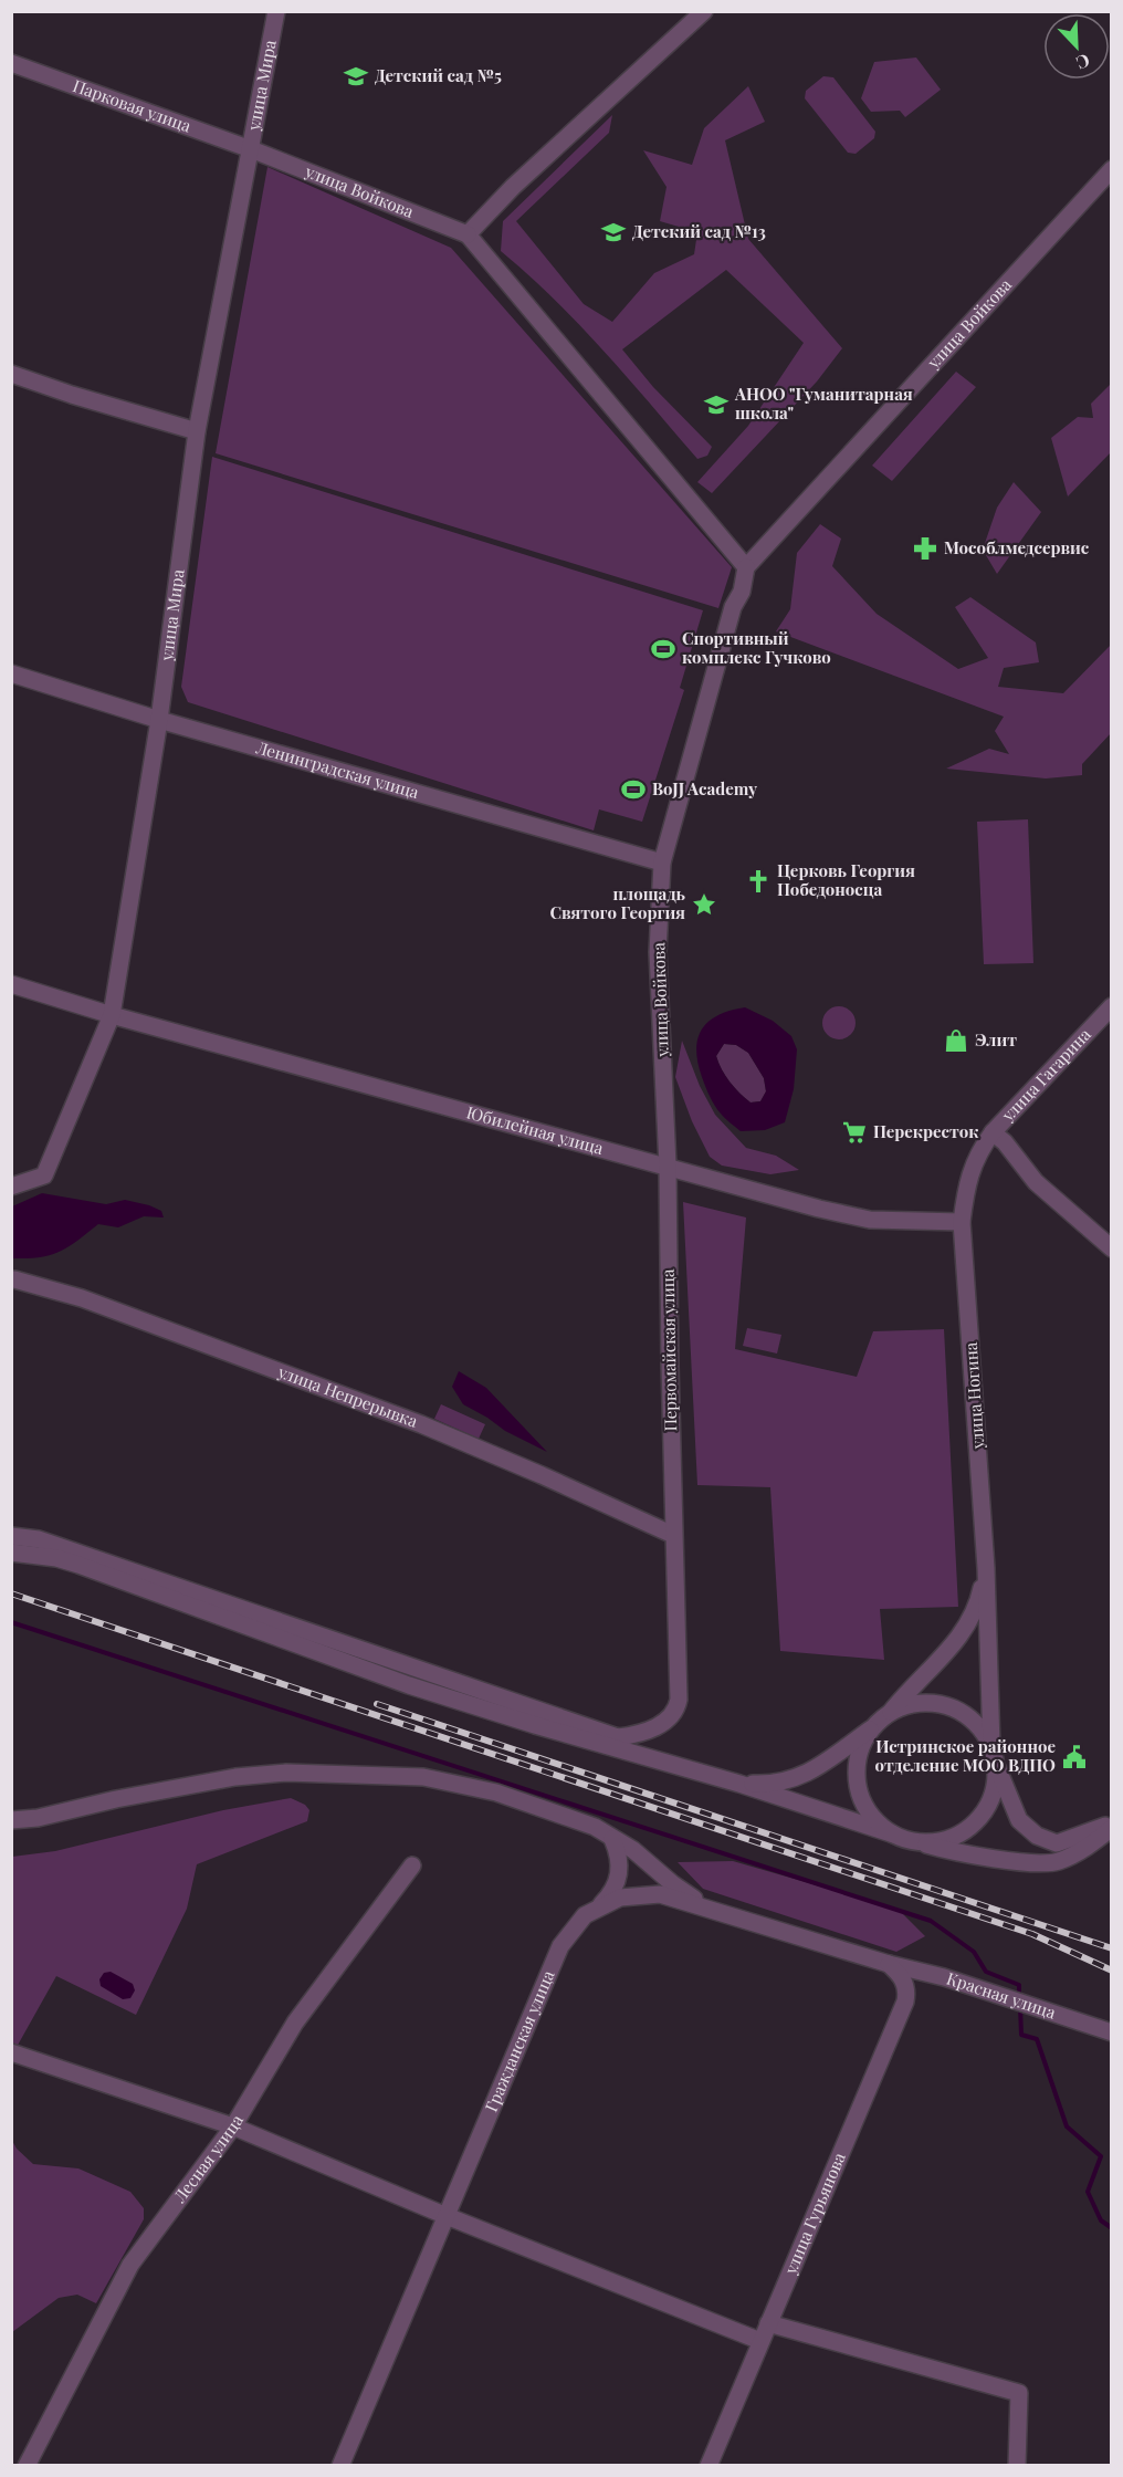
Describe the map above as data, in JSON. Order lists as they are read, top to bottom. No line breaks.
{"streets":{"street":["улица Мира","Парковая улица","улица Войкова","Ленинградская улица","улица Гагарина","Юбилейная улица","Первомайская улица","улица Ногина","улица Непрерывка","Красная улица","Гражданская улица","Лесная улица","улица Гурьянова"]},"crossings":[["улица Мира","Парковая улица"],["улица Мира","улица Войкова"],["улица Мира","Ленинградская улица"],["улица Мира","Юбилейная улица"],["Парковая улица","улица Войкова"],["улица Войкова","Ленинградская улица"],["улица Войкова","Юбилейная улица"],["улица Войкова","Первомайская улица"],["улица Гагарина","Юбилейная улица"],["улица Гагарина","улица Ногина"],["Юбилейная улица","Первомайская улица"],["Юбилейная улица","улица Ногина"],["Первомайская улица","улица Непрерывка"],["Красная улица","Гражданская улица"],["Красная улица","улица Гурьянова"],["Гражданская улица","улица Гурьянова"]],"places":{"school or university":["Детский сад №5","Детский сад №13","АНОО \"Гуманитарная школа\""],"pharmacy":["Мособлмедсервис"],"sports":["Спортивный комплекс Гучково","BoJJ Academy"],"church":["Церковь Георгия Победоносца"],"place":["площадь Святого Георгия"],"shop":["Элит"],"supermarket":["Перекресток"],"public building":["Истринское районное отделение МОО ВДПО"]},"north":"bottom right"}
